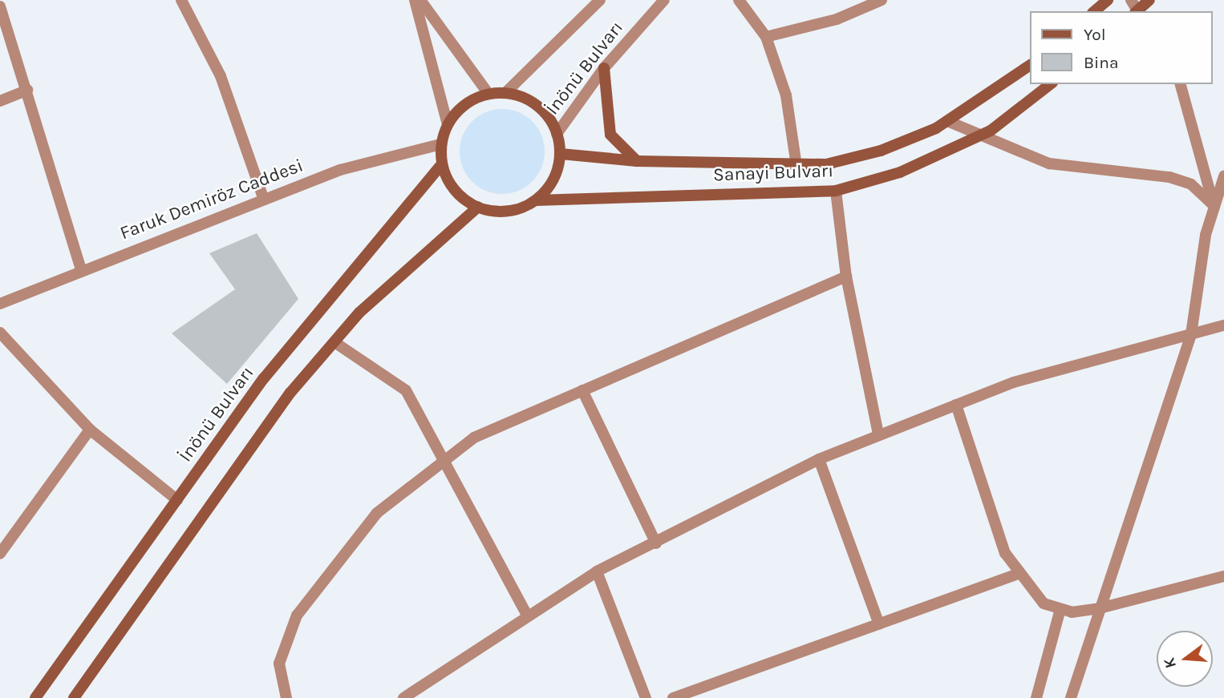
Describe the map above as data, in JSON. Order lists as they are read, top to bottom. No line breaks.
{"streets":{"main road":["İnönü Bulvarı","Sanayi Bulvarı"],"street":["Faruk Demiröz Caddesi"]},"crossings":[["İnönü Bulvarı","Sanayi Bulvarı"],["İnönü Bulvarı","Faruk Demiröz Caddesi"],["Sanayi Bulvarı","Faruk Demiröz Caddesi"]],"legend":["Yol","Bina"],"north":"left"}
